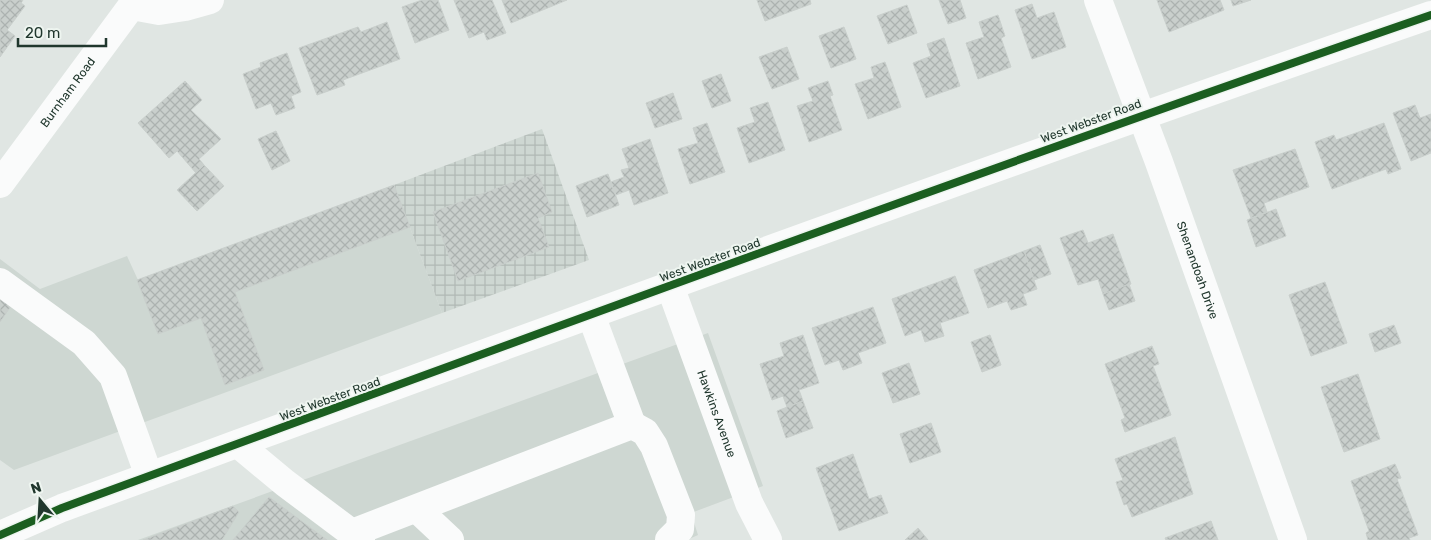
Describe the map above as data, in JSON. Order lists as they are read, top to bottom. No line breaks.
{"streets":{"street":["Burnham Road","West Webster Road","Shenandoah Drive","Hawkins Avenue"]},"crossings":[["West Webster Road","Shenandoah Drive"],["West Webster Road","Hawkins Avenue"]],"scale_bar":"20 m","north":"top"}
